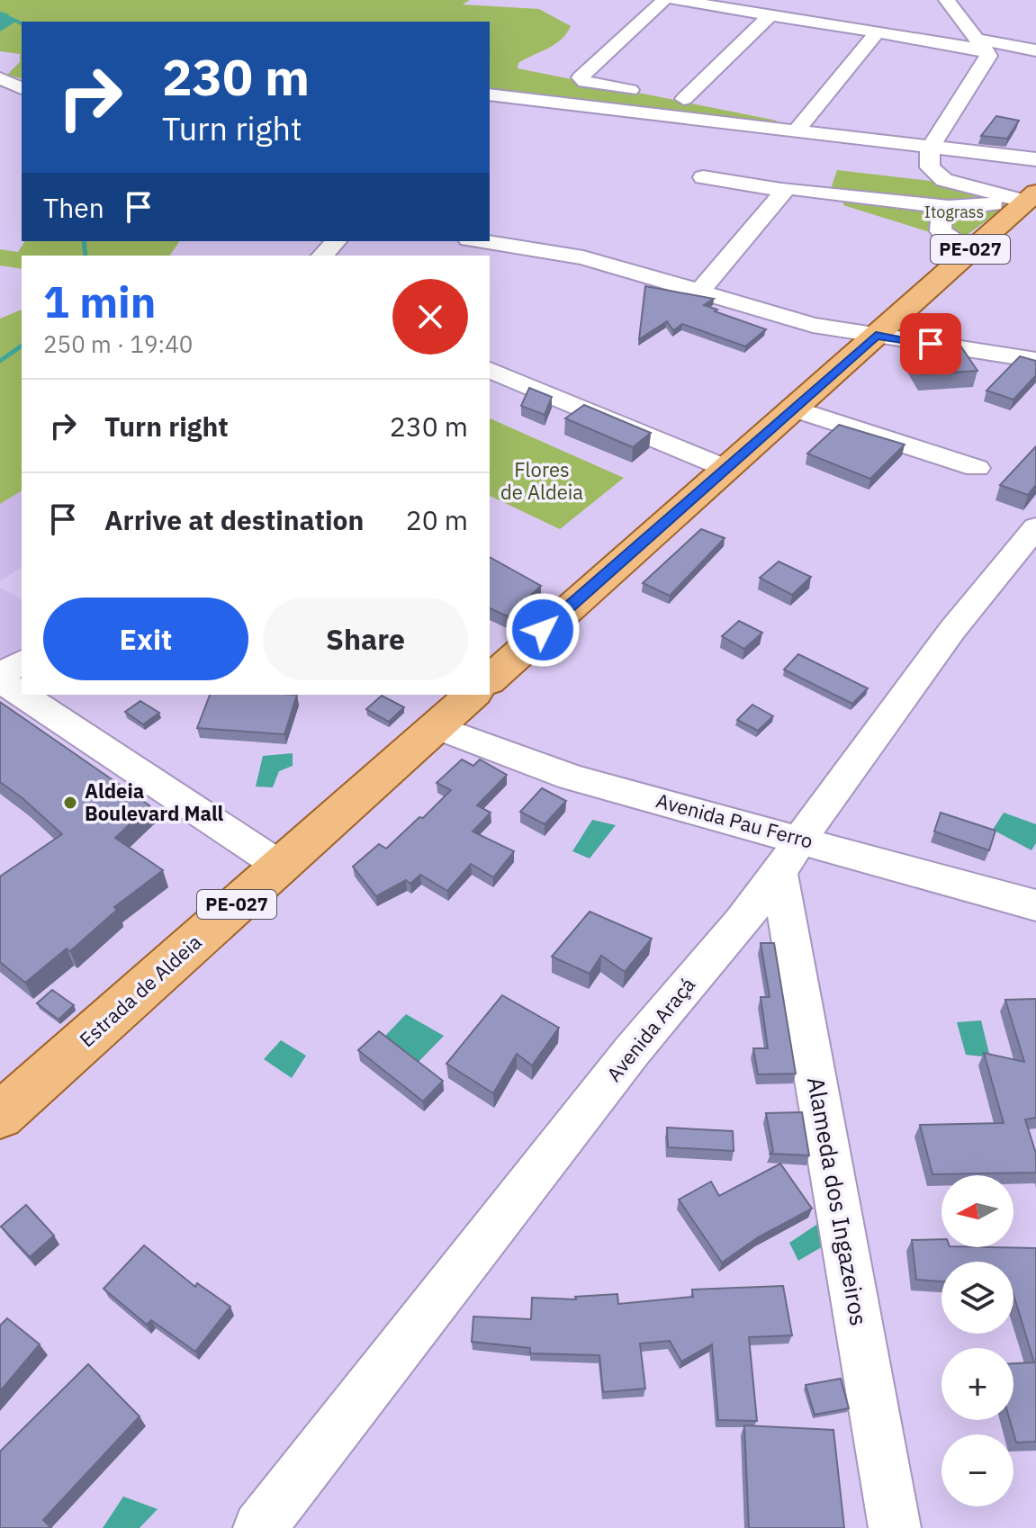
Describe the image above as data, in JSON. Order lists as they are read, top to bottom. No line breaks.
{"streets":{"main road":["PE-027","Estrada de Aldeia"],"street":["Avenida Pau Ferro","Avenida Araçá","Alameda dos Ingazeiros"]},"crossings":[["Avenida Pau Ferro","Estrada de Aldeia"],["Avenida Pau Ferro","Avenida Araçá"],["Avenida Pau Ferro","Alameda dos Ingazeiros"],["Avenida Araçá","Alameda dos Ingazeiros"]],"parks":["Itograss","Flores de Aldeia"],"places":["Aldeia Boulevard Mall"],"north":"left","page":{"turn":["230 m","Turn right"],"then":"Then","heading":["1 min","250 m · 19:40"],"list":[{"name":"Turn right","value":"230 m"},{"name":"Arrive at destination","value":"20 m"}],"buttons":["Exit","Share"],"map_buttons":["+","−"]}}
